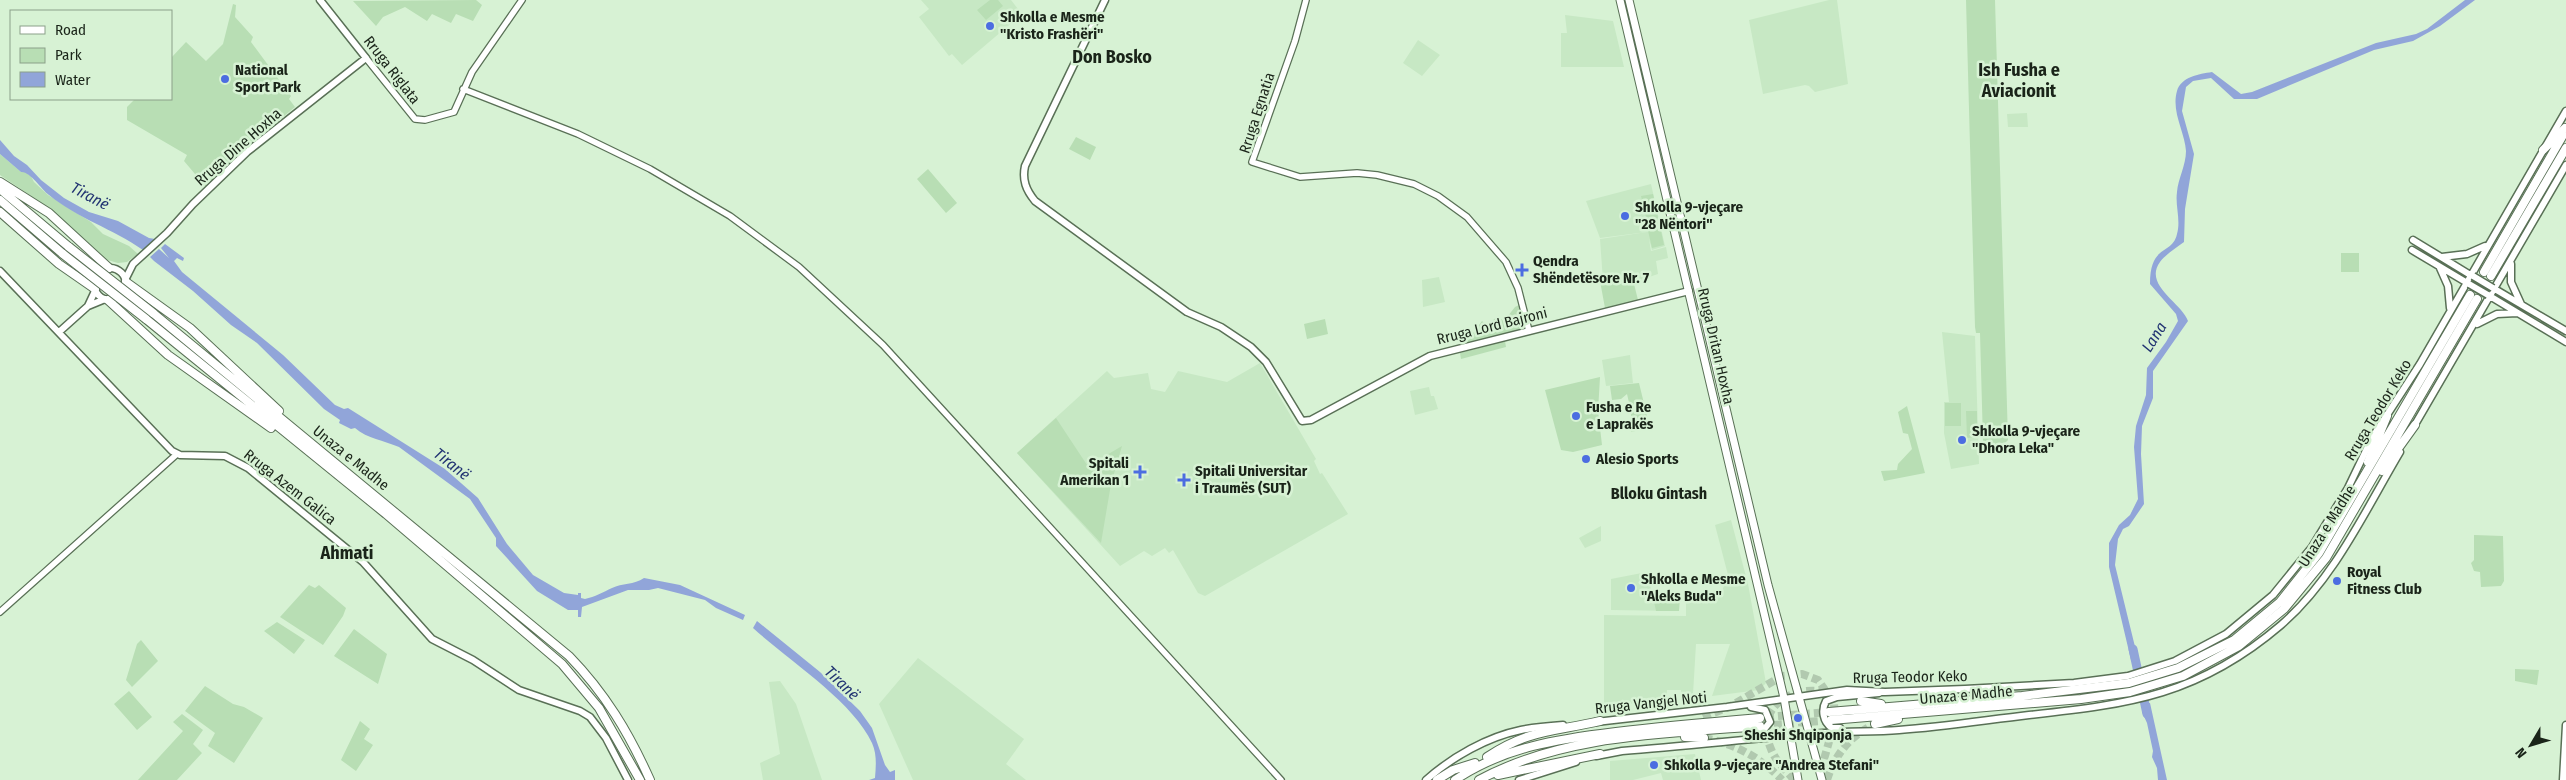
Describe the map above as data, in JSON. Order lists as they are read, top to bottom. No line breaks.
{"streets":{"highway":["Unaza e Madhe"],"main road":["Rruga Riglata","Rruga Dine Hoxha","Rruga Lord Bajroni","Rruga Dritan Hoxha","Rruga Teodor Keko","Rruga Azem Galica","Rruga Vangjel Noti"],"street":["Rruga Egnatia"]},"crossings":[["Rruga Riglata","Rruga Dine Hoxha"],["Rruga Egnatia","Rruga Lord Bajroni"],["Rruga Lord Bajroni","Rruga Dritan Hoxha"],["Rruga Dritan Hoxha","Rruga Teodor Keko"],["Rruga Dritan Hoxha","Rruga Vangjel Noti"],["Rruga Teodor Keko","Unaza e Madhe"],["Rruga Teodor Keko","Rruga Vangjel Noti"]],"districts":["Don Bosko","Ish Fusha e Aviacionit","Blloku Gintash","Ahmati"],"water":["Tiranë","Lana"],"places":{"other":["Shkolla e Mesme \"Kristo Frashëri\"","National Sport Park","Shkolla 9-vjeçare \"28 Nëntori\"","Fusha e Re e Laprakës","Shkolla 9-vjeçare \"Dhora Leka\"","Alesio Sports","Royal Fitness Club","Shkolla e Mesme \"Aleks Buda\"","Sheshi Shqiponja","Shkolla 9-vjeçare \"Andrea Stefani\""],"health":["Qendra Shëndetësore Nr. 7","Spitali Amerikan 1","Spitali Universitar i Traumës (SUT)"]},"legend":["Road","Park","Water"],"north":"bottom left"}
